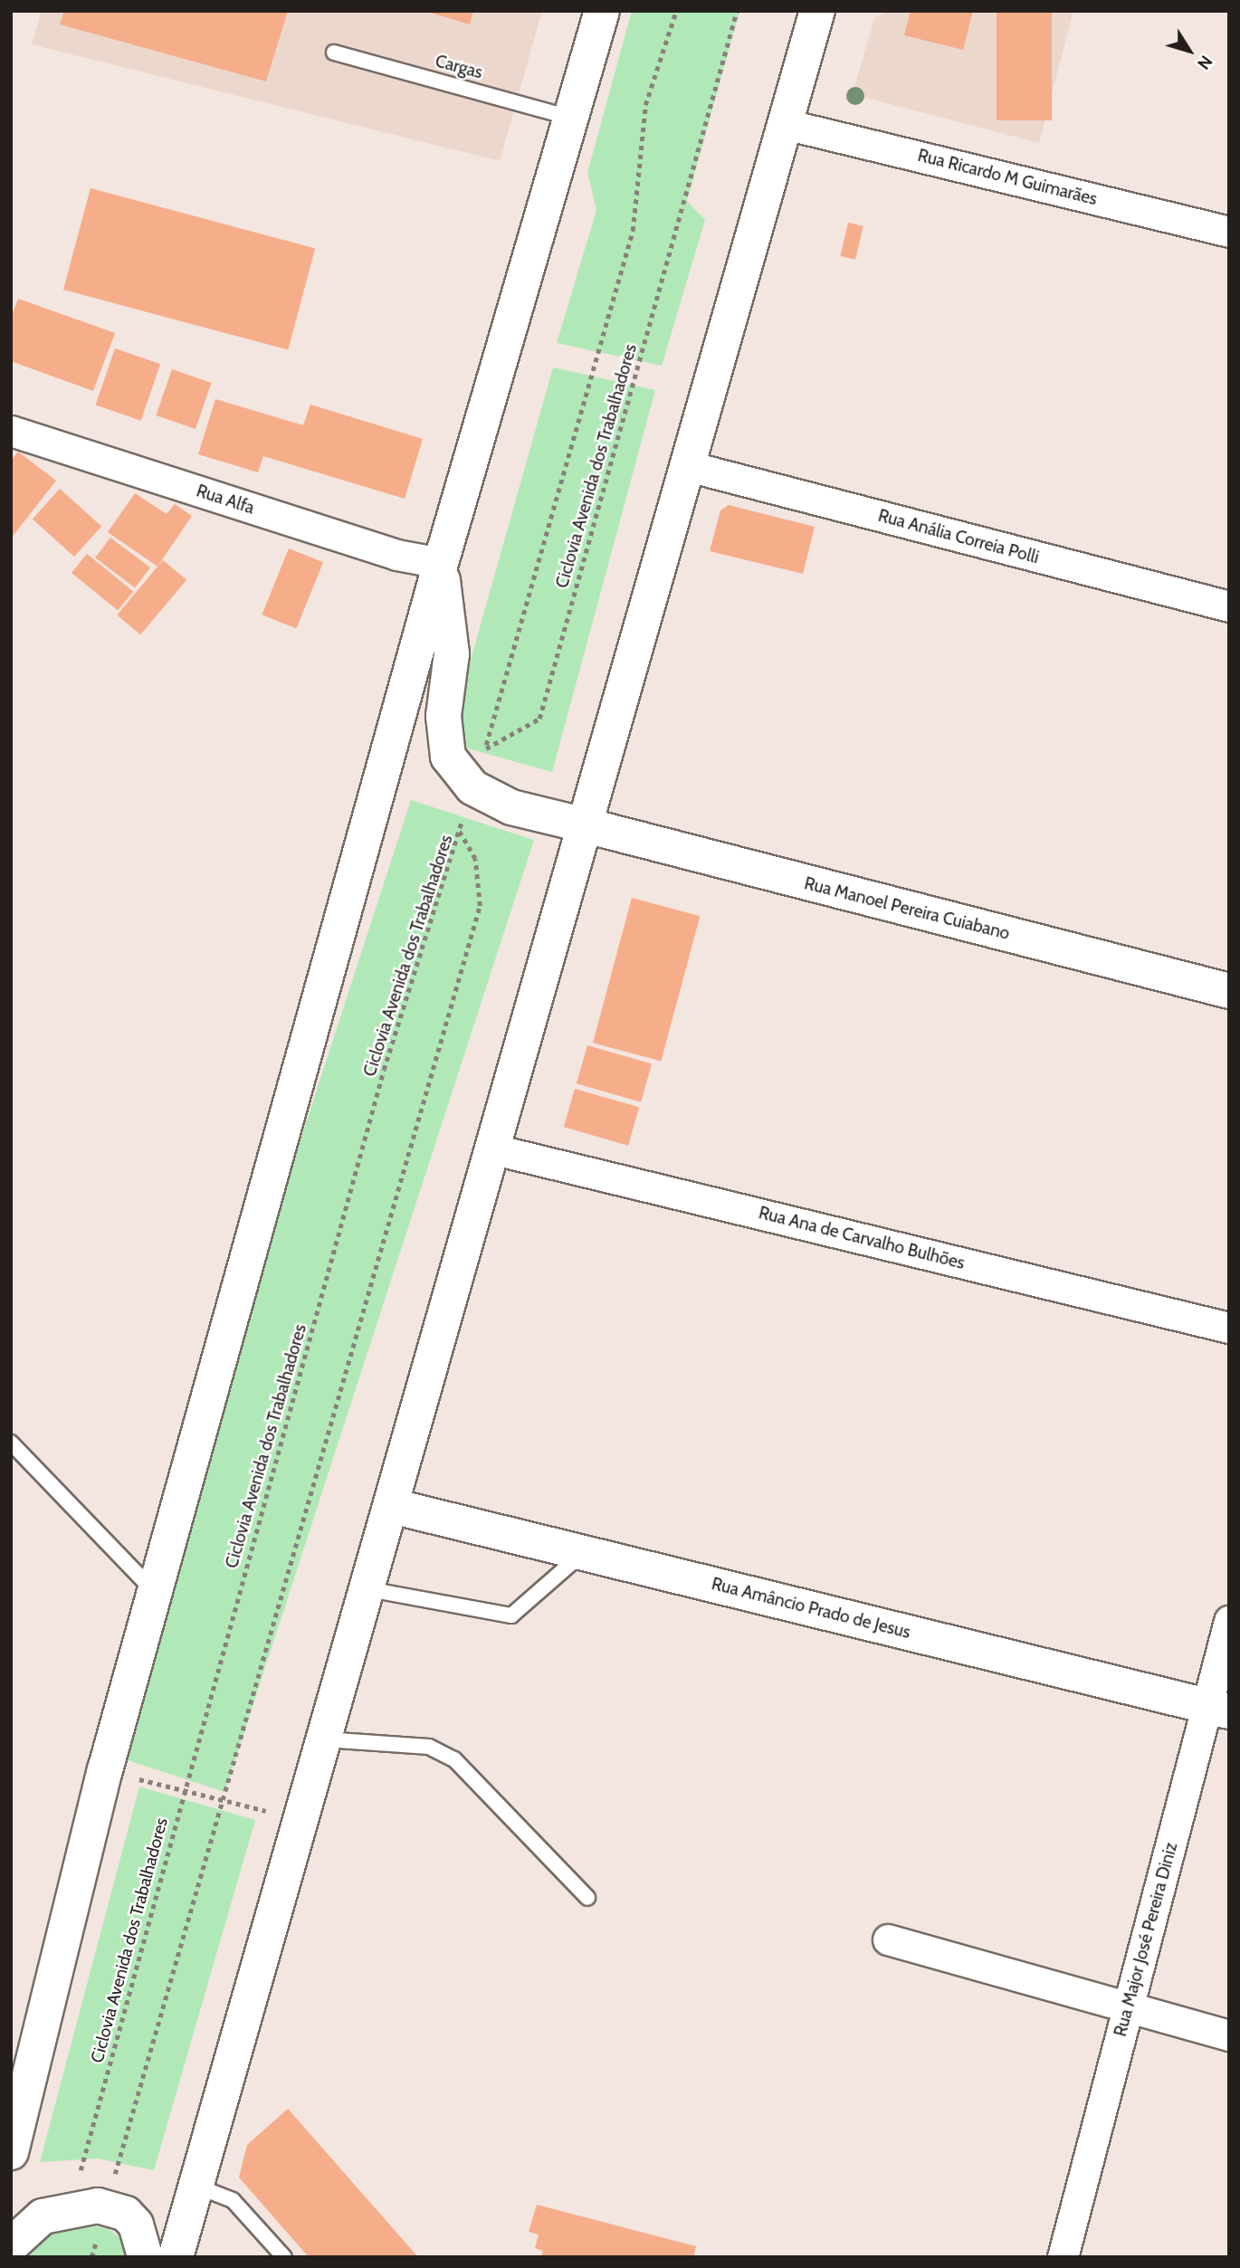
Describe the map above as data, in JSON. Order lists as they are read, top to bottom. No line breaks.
{"streets":{"main road":["Rua Manoel Pereira Cuiabano","Rua Amâncio Prado de Jesus"],"street":["Rua Ricardo M Guimarães","Rua Alfa","Rua Anália Correia Polli","Rua Ana de Carvalho Bulhões","Rua Major José Pereira Diniz"],"lane":["Cargas"],"path":["Ciclovia Avenida dos Trabalhadores"]},"crossings":[["Rua Alfa","Rua Manoel Pereira Cuiabano"],["Rua Amâncio Prado de Jesus","Rua Major José Pereira Diniz"]],"north":"bottom right"}
